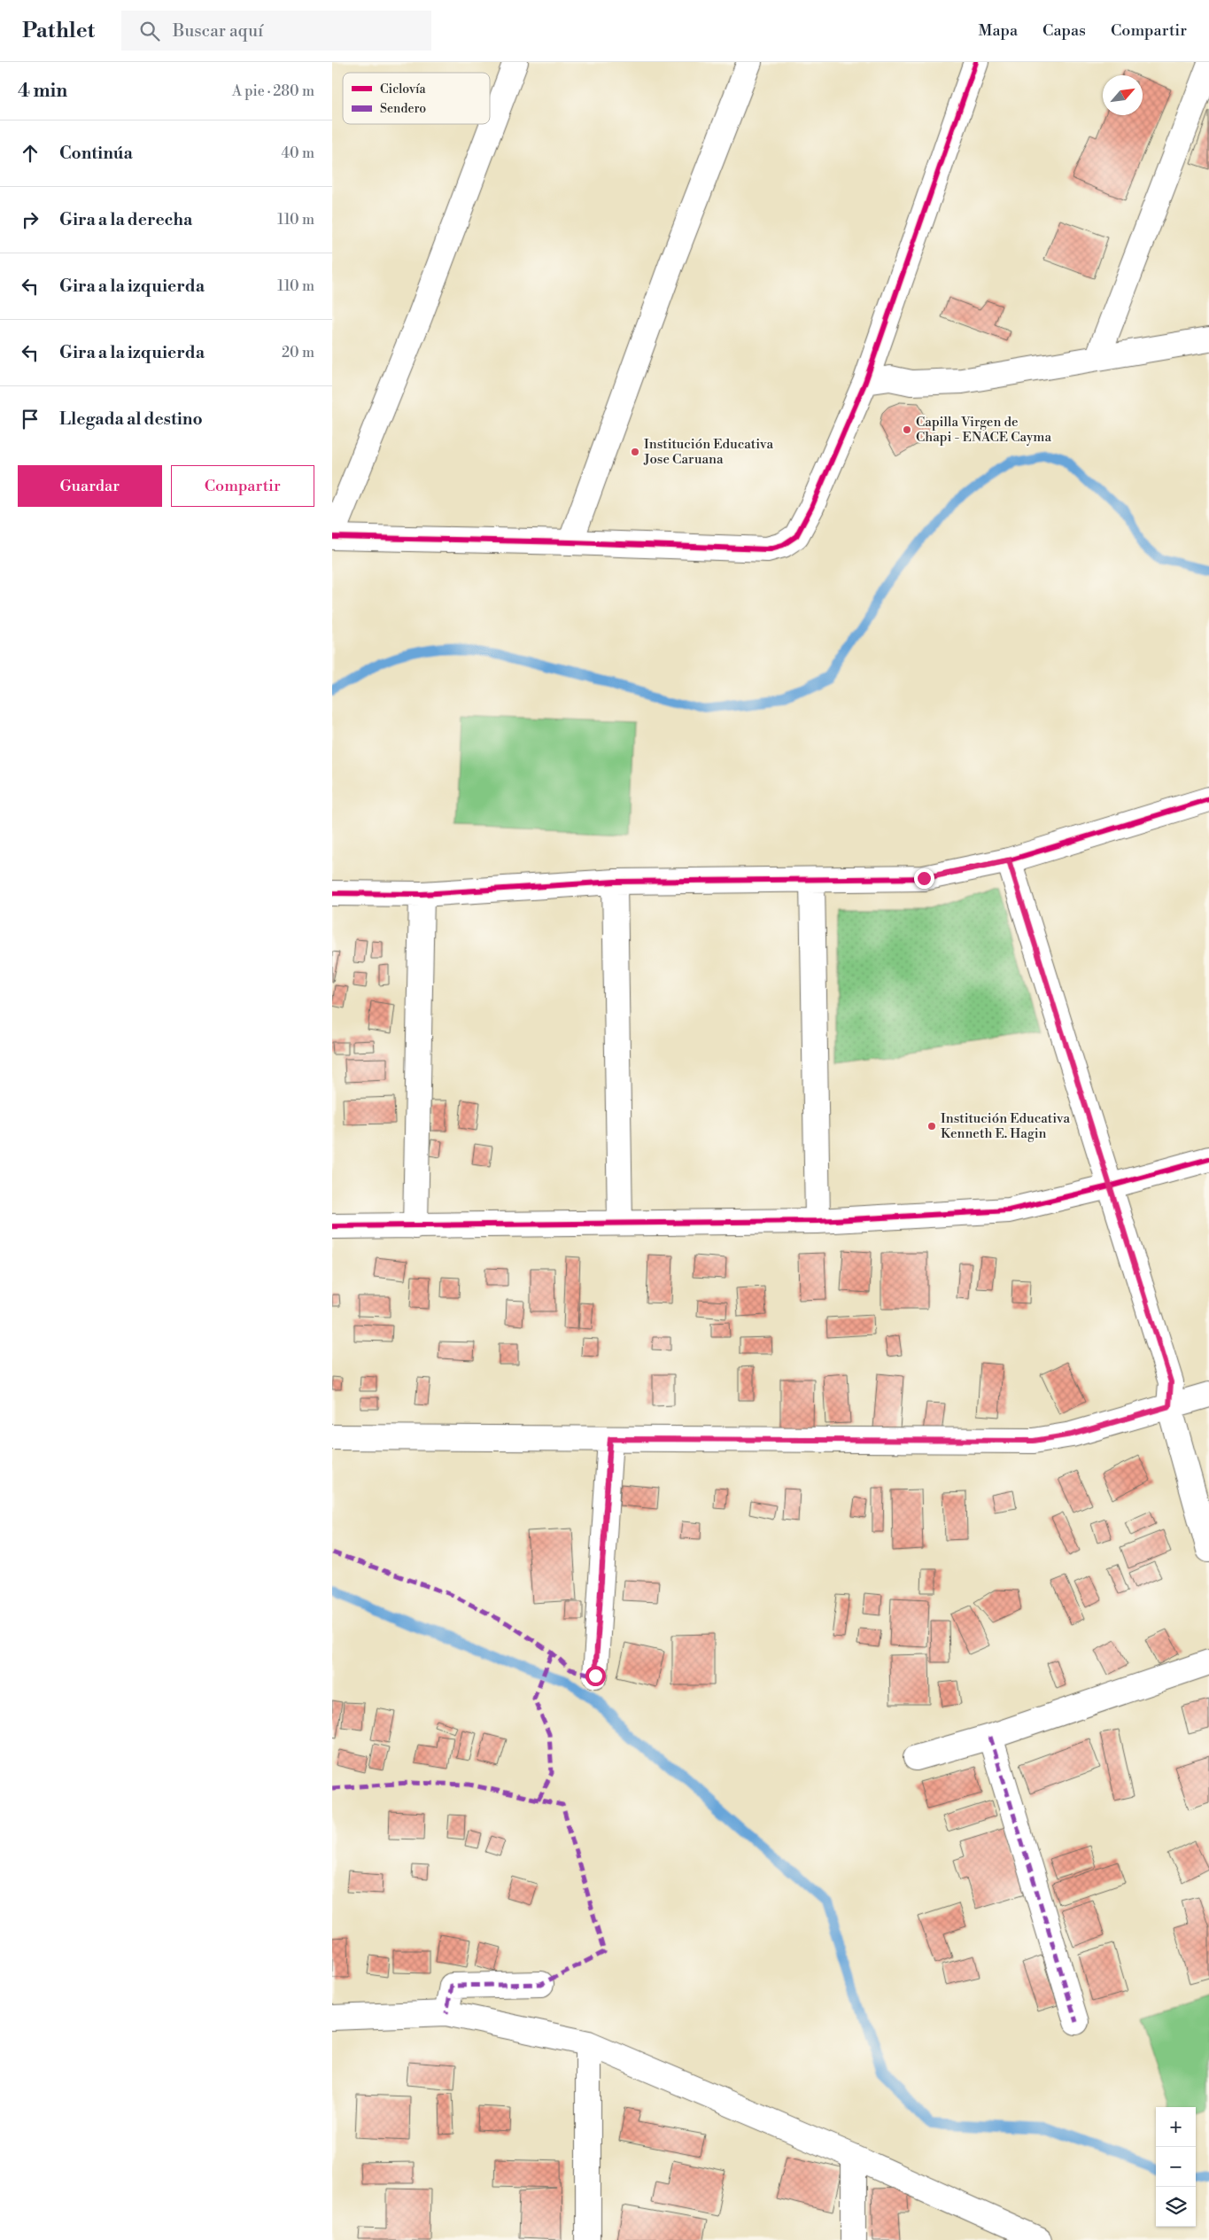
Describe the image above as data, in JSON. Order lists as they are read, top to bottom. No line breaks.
{"places":["Capilla Virgen de Chapi - ENACE Cayma","Institución Educativa Jose Caruana","Institución Educativa Kenneth E. Hagin"],"legend":["Ciclovía","Sendero"],"north":"top right","page":{"header":"Pathlet","search":"Buscar aquí","nav":["Mapa","Capas","Compartir"],"heading":["4 min","A pie · 280 m"],"list":[["Continúa","40 m"],["Gira a la derecha","110 m"],["Gira a la izquierda","110 m"],["Gira a la izquierda","20 m"],"Llegada al destino"],"buttons":["Guardar","Compartir"],"map_buttons":["+","−"]}}
